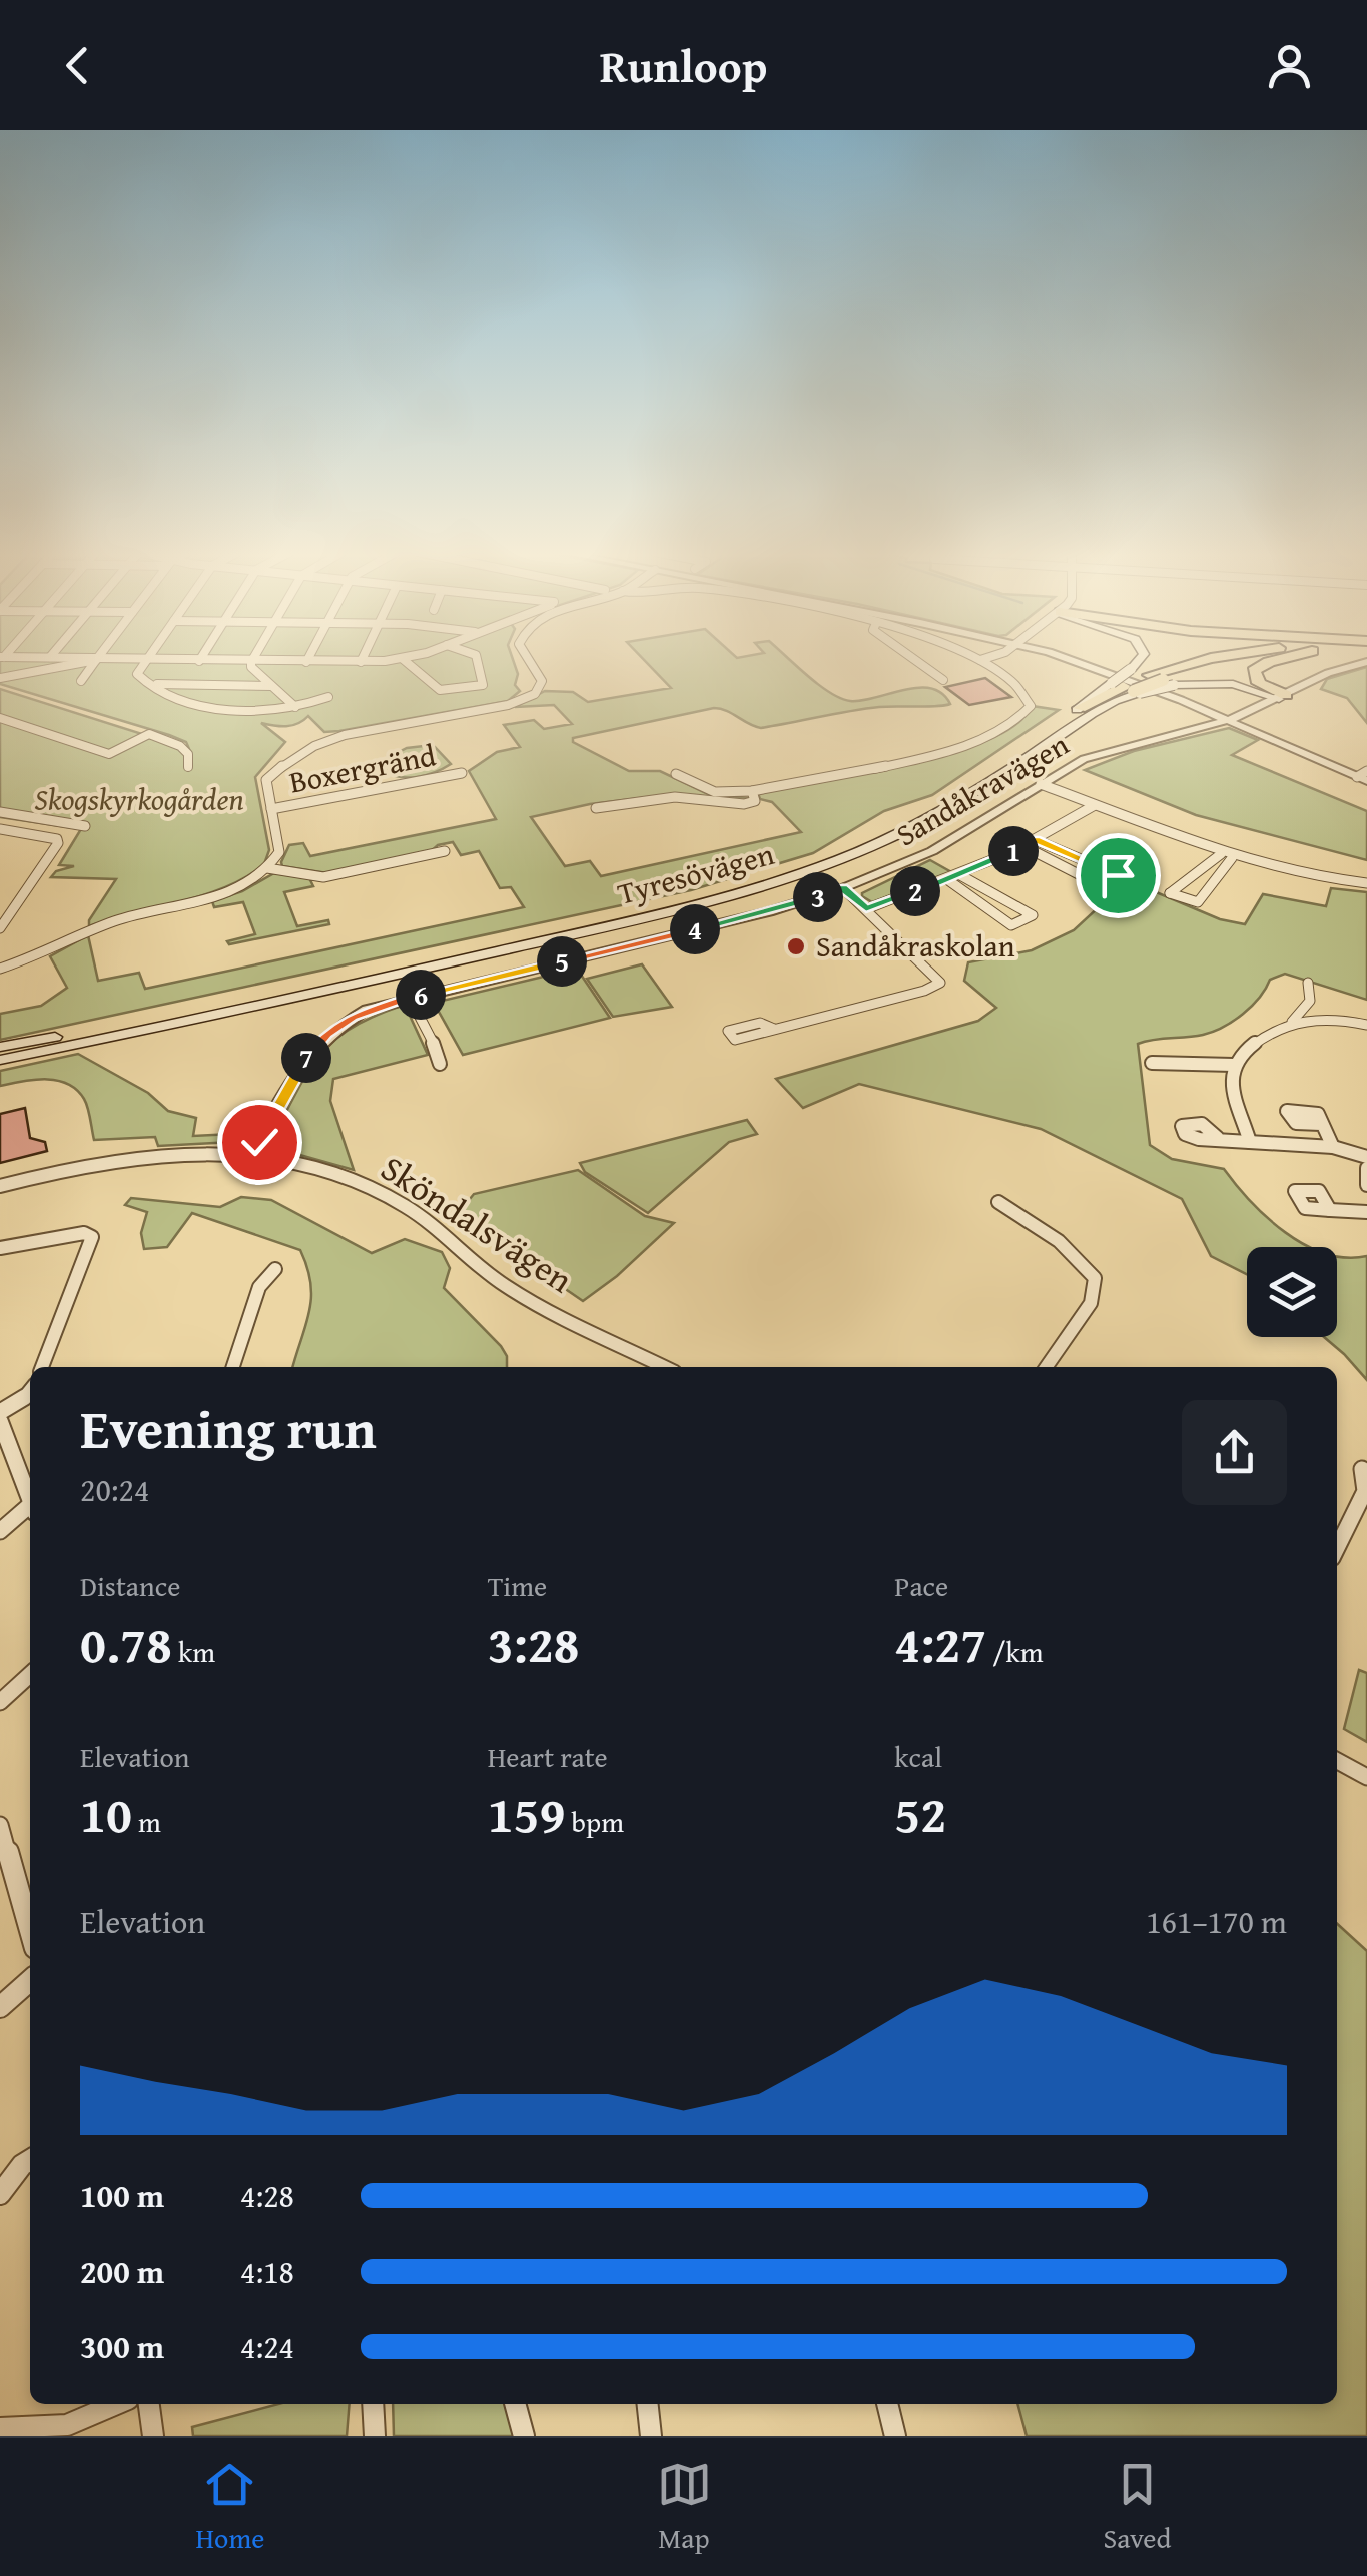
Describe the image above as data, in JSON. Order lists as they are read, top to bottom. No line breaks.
{"streets":{"highway":["Tyresövägen"],"street":["Boxergränd","Sandåkravägen","Sköndalsvägen"]},"crossings":[["Sandåkravägen","Sköndalsvägen"]],"parks":["Skogskyrkogården"],"places":["Sandåkraskolan"],"page":{"header":"Runloop","pins":["1","2","3","4","5","6","7"],"heading":["Evening run","20:24"],"stats":[["Distance","0.78 km"],["Time","3:28"],["Pace","4:27 /km"],["Elevation","10 m"],["Heart rate","159 bpm"],["kcal","52"]],"chart":["Elevation","161–170 m"],"list":[{"name":"100 m","note":"4:28"},{"name":"200 m","note":"4:18"},{"name":"300 m","note":"4:24"}],"tabs":["Home","Map","Saved"]}}
